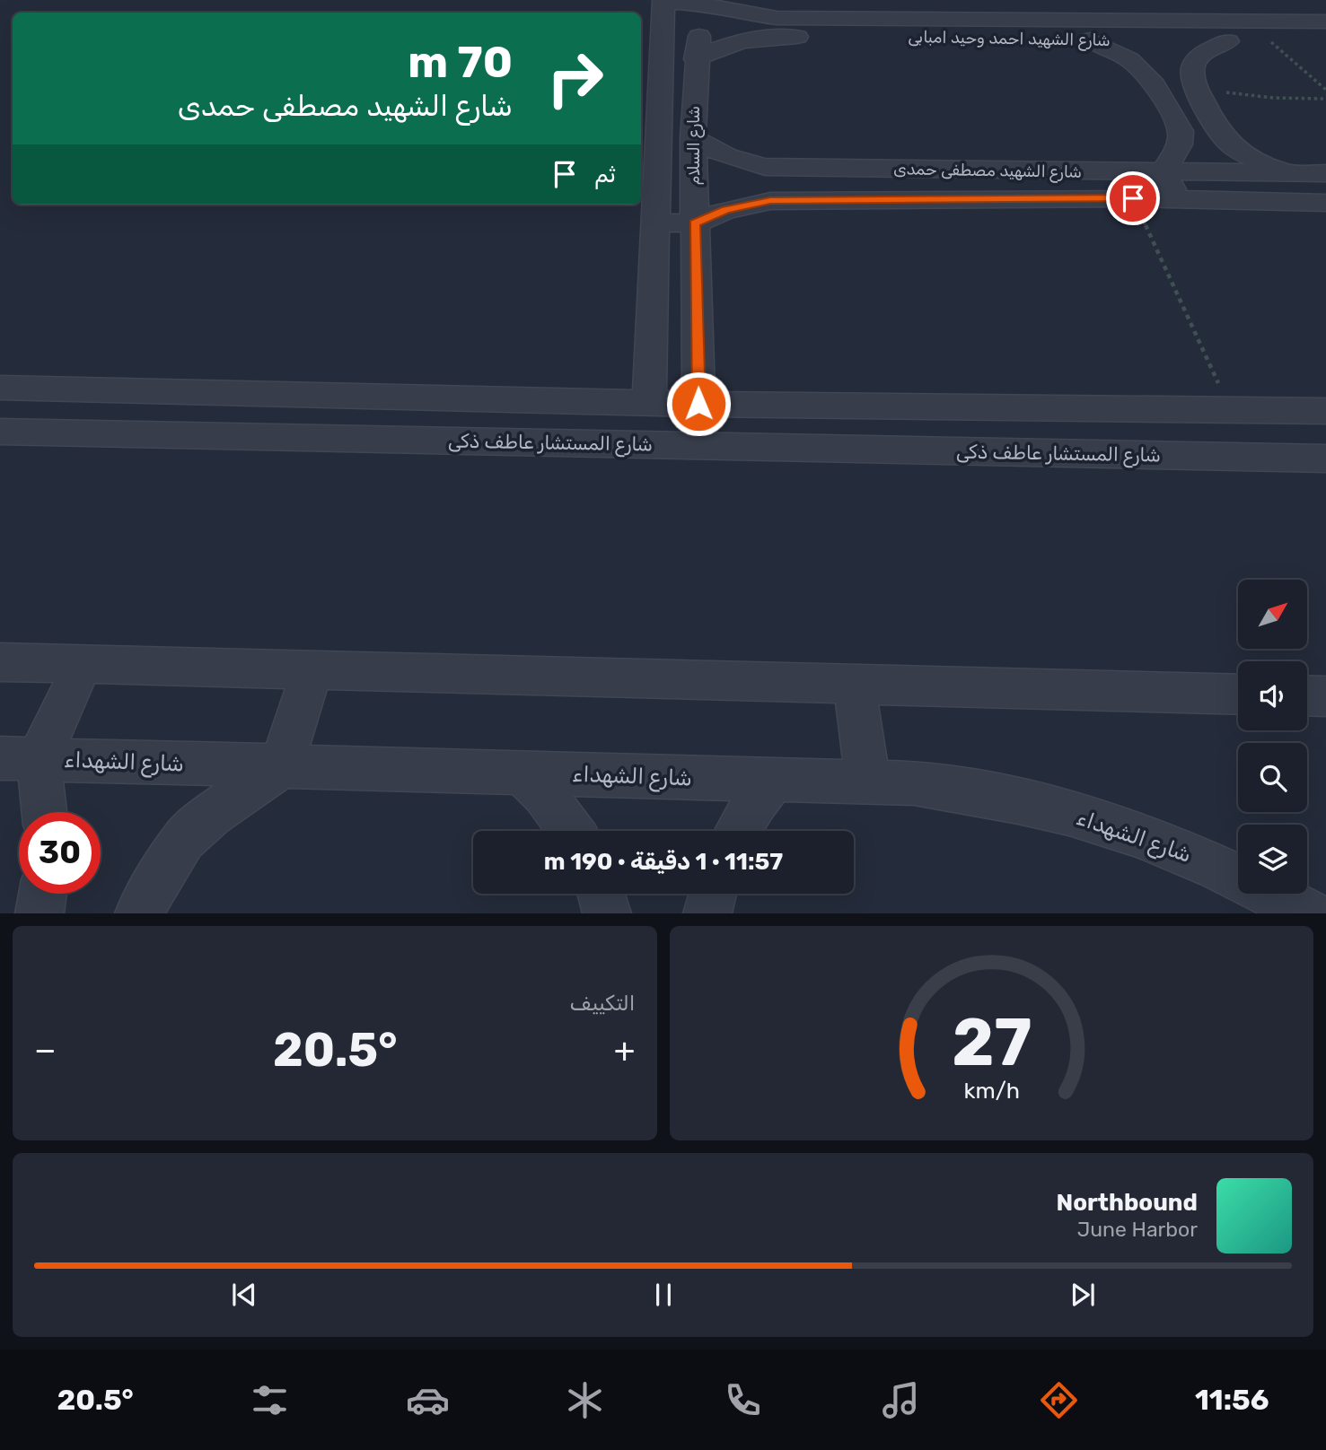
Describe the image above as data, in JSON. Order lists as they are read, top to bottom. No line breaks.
{"streets":{"street":["شارع الشهيد احمد وحيد امبابى","شارع السلام","شارع الشهيد مصطفى حمدى","شارع المستشار عاطف ذكى","شارع الشهداء"]},"crossings":[["شارع الشهيد احمد وحيد امبابى","شارع السلام"],["شارع السلام","شارع الشهيد مصطفى حمدى"]],"north":"top right","page":{"turn":["70 m","شارع الشهيد مصطفى حمدى"],"then":"ثم","limit":"30","trip":"11:57 · 1 دقيقة · 190 m","tile":"التكييف","heat":["−","20.5°","+"],"song":["Northbound","June Harbor"],"tabs":["11:56","20.5°"],"gauge":["27","km/h"]}}
